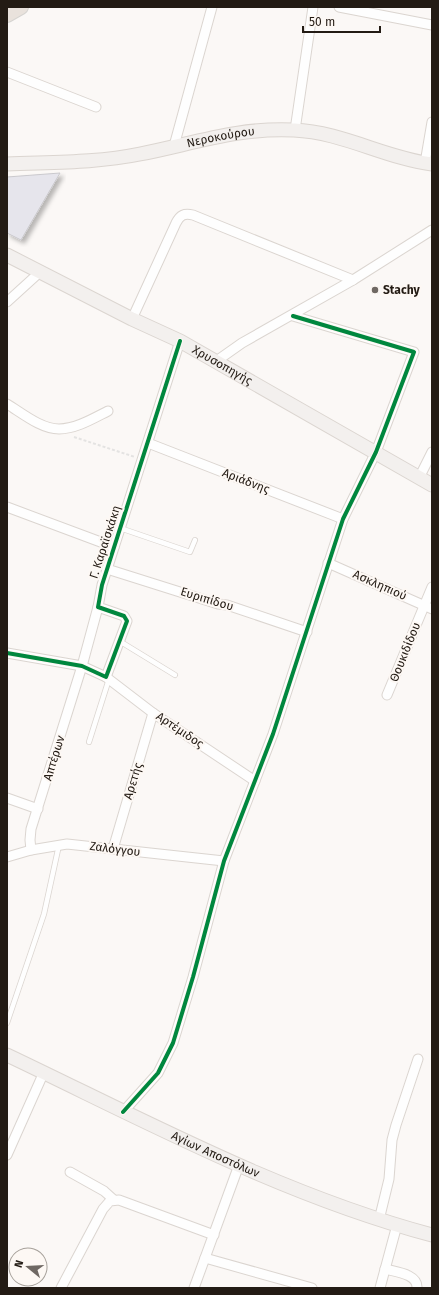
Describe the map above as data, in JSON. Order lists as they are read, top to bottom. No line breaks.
{"streets":{"street":["Νεροκούρου","Χρυσοπηγής","Αριάδνης","Γ. Καραϊσκάκη","Ασκληπιού","Ευριπίδου","Θουκιδίδου","Αρτέμιδος","Απτέρων","Αρετής","Ζαλόγγου","Αγίων Αποστόλων"]},"crossings":[["Χρυσοπηγής","Γ. Καραϊσκάκη"],["Αριάδνης","Γ. Καραϊσκάκη"],["Γ. Καραϊσκάκη","Ευριπίδου"],["Γ. Καραϊσκάκη","Απτέρων"],["Ασκληπιού","Θουκιδίδου"],["Αρτέμιδος","Αρετής"],["Απτέρων","Ζαλόγγου"],["Αρετής","Ζαλόγγου"]],"places":["Stachy"],"scale_bar":"50 m","north":"left"}
